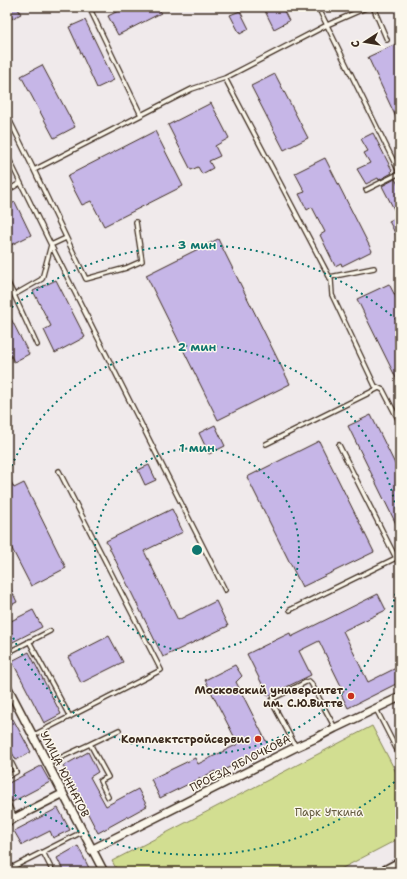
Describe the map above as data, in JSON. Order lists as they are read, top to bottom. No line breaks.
{"streets":{"street":["ПРОЕЗД ЯБЛОЧКОВА","УЛИЦА ЮННАТОВ"]},"crossings":[["ПРОЕЗД ЯБЛОЧКОВА","УЛИЦА ЮННАТОВ"]],"parks":["Парк Уткина"],"places":["Московский университет им. С.Ю.Витте","Комплектстройсервис"],"north":"left","rings":["3 мин","2 мин","1 мин"]}
